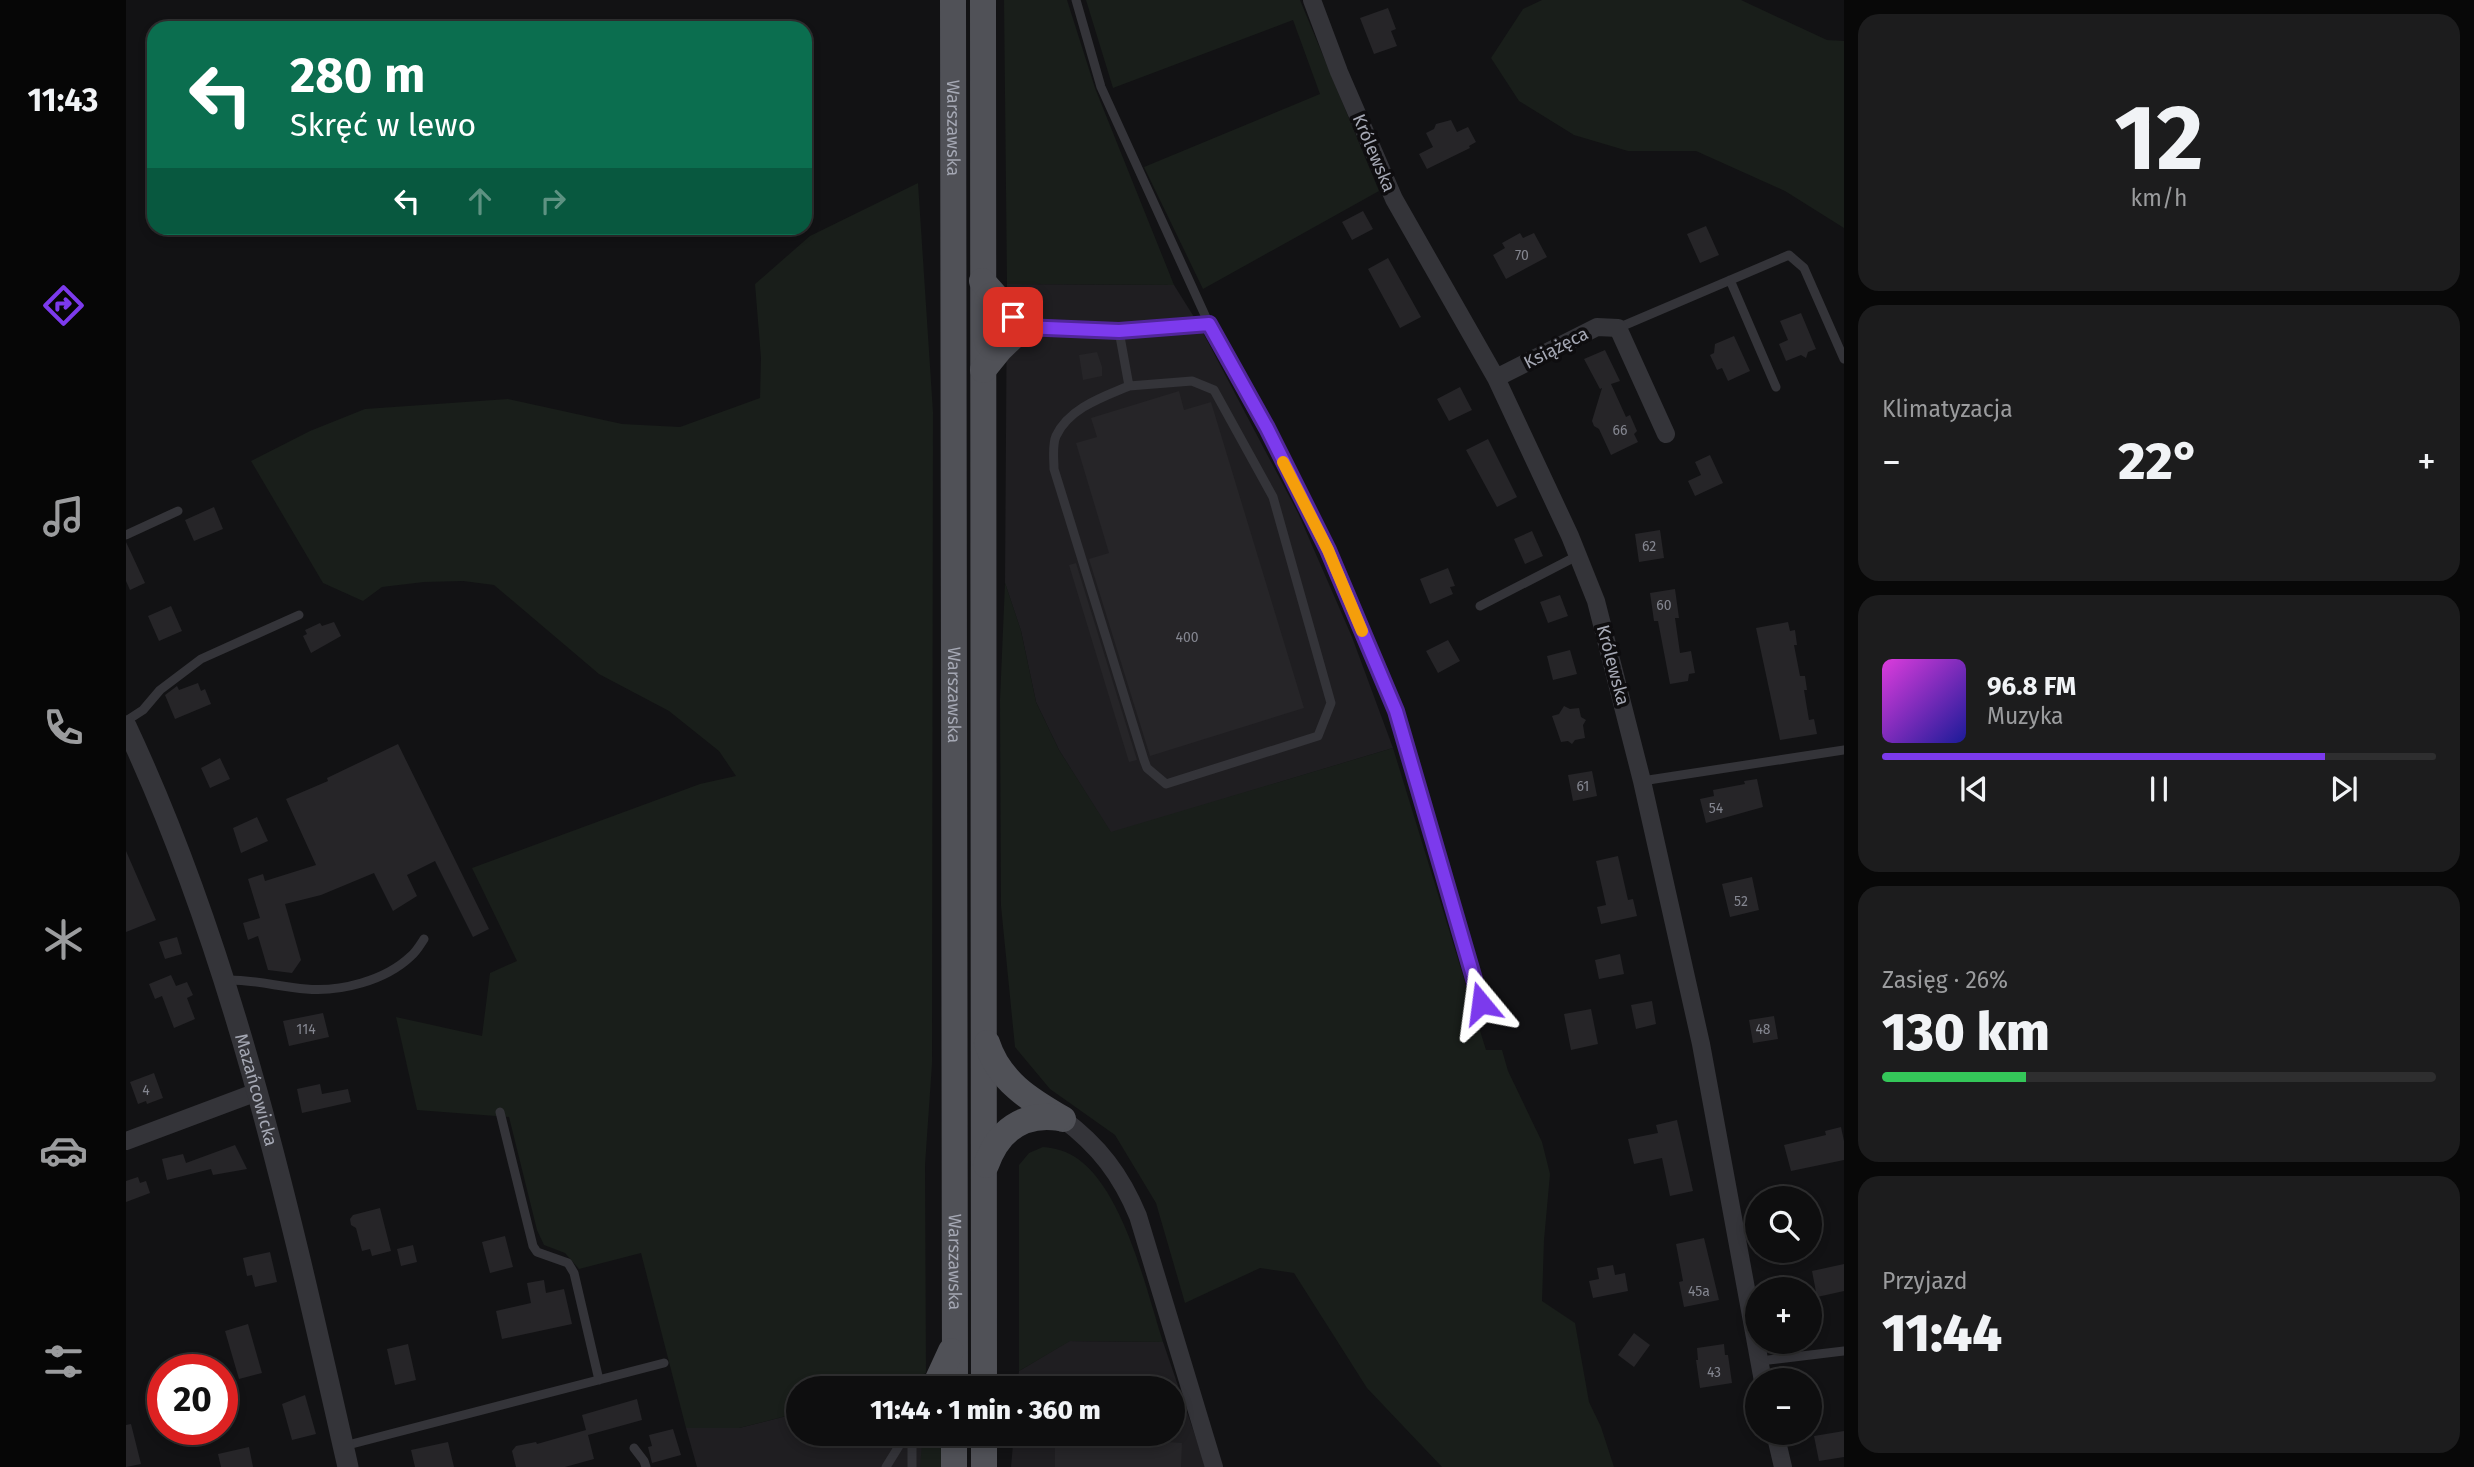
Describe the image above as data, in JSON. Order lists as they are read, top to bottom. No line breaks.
{"streets":{"main road":["Warszawska"],"street":["Królewska","Książęca","Mazańcowicka"]},"crossings":[["Królewska","Książęca"]],"house_numbers":["70","66","62","60","400","61","54","52","114","48","4","45a","43"],"page":{"tabs":"11:43","tile":[["12","km/h"],"Klimatyzacja",["Zasięg · 26%","130 km"],["Przyjazd","11:44"]],"turn":["280 m","Skręć w lewo"],"heat":["−","22°","+"],"song":["96.8 FM","Muzyka"],"map_buttons":["+","−"],"limit":"20","trip":"11:44 · 1 min · 360 m"}}
